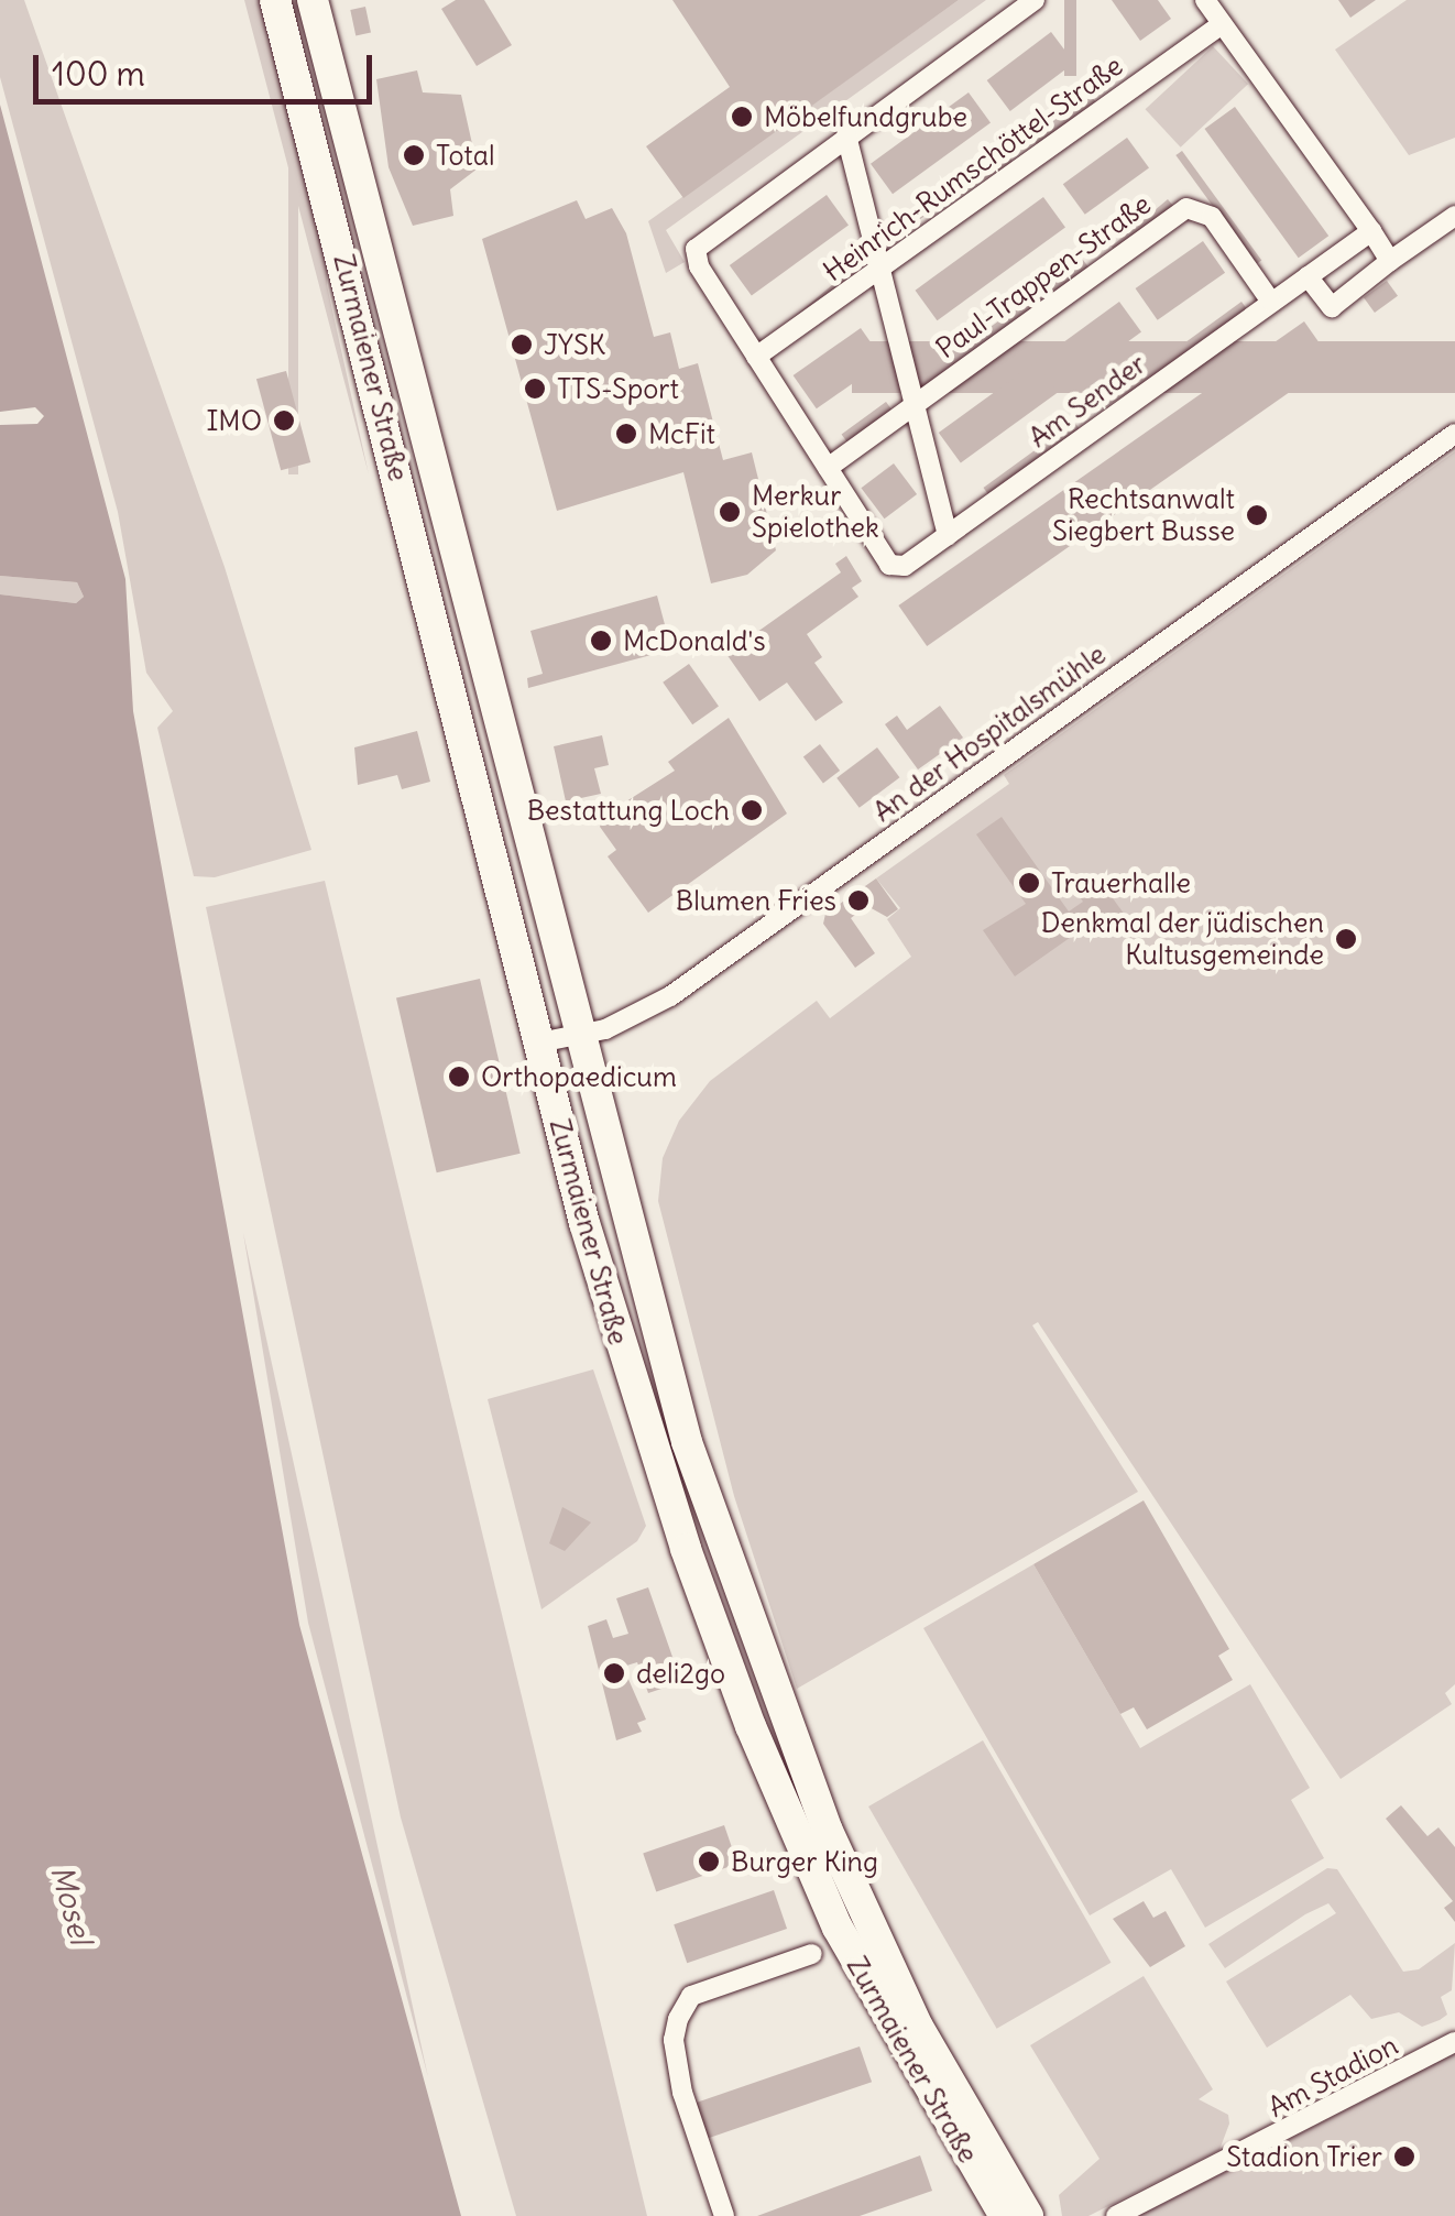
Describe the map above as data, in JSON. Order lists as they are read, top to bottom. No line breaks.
{"streets":{"main road":["Zurmaiener Straße"],"street":["Heinrich-Rumschöttel-Straße","Paul-Trappen-Straße","Am Sender","An der Hospitalsmühle","Am Stadion"]},"crossings":[["Paul-Trappen-Straße","Am Sender"],["Zurmaiener Straße","An der Hospitalsmühle"]],"water":["Mosel"],"places":["Möbelfundgrube","Total","JYSK","TTS-Sport","IMO","McFit","Merkur Spielothek","Rechtsanwalt Siegbert Busse","McDonald's","Bestattung Loch","Trauerhalle","Blumen Fries","Denkmal der jüdischen Kultusgemeinde","Orthopaedicum","deli2go","Burger King","Stadion Trier"],"scale_bar":"100 m"}
